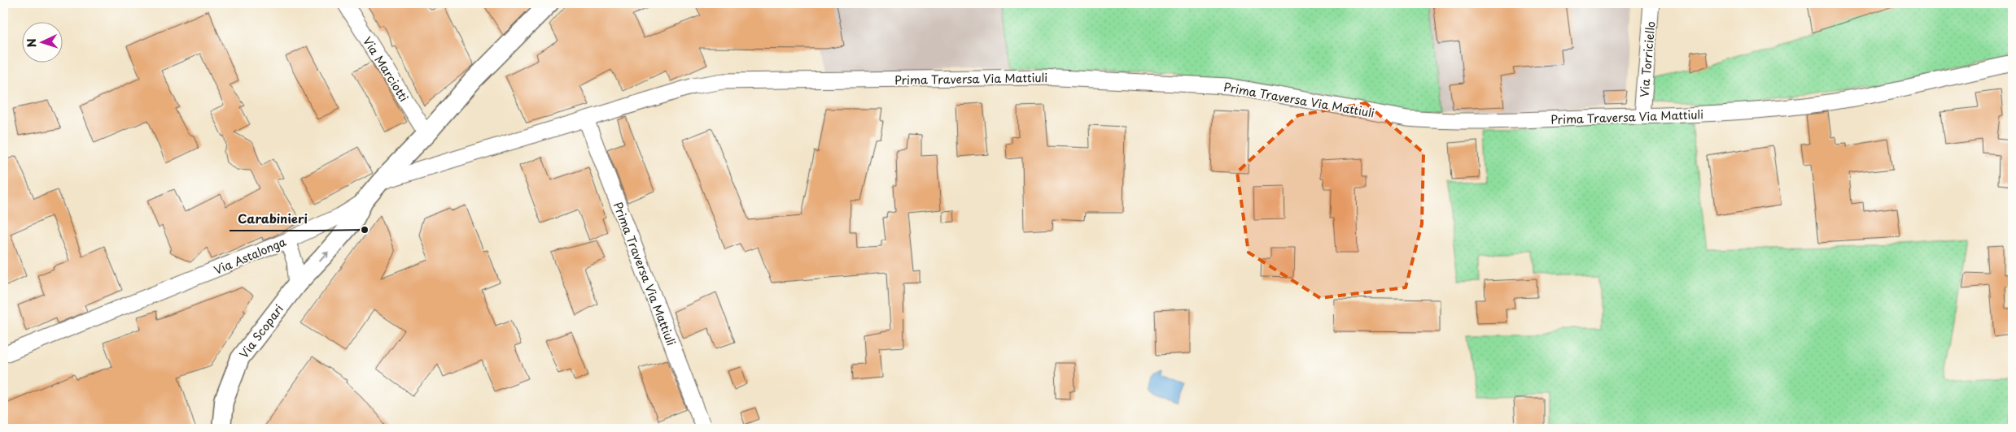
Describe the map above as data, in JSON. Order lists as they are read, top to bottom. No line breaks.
{"streets":{"street":["Via Torriciello","Via Marciotti","Prima Traversa Via Mattiuli","Via Astalonga","Via Scopari"]},"crossings":[["Via Torriciello","Prima Traversa Via Mattiuli"],["Via Marciotti","Via Astalonga"],["Prima Traversa Via Mattiuli","Via Astalonga"],["Via Astalonga","Via Scopari"]],"one_way":["Via Scopari"],"places":["Carabinieri"],"north":"left"}
